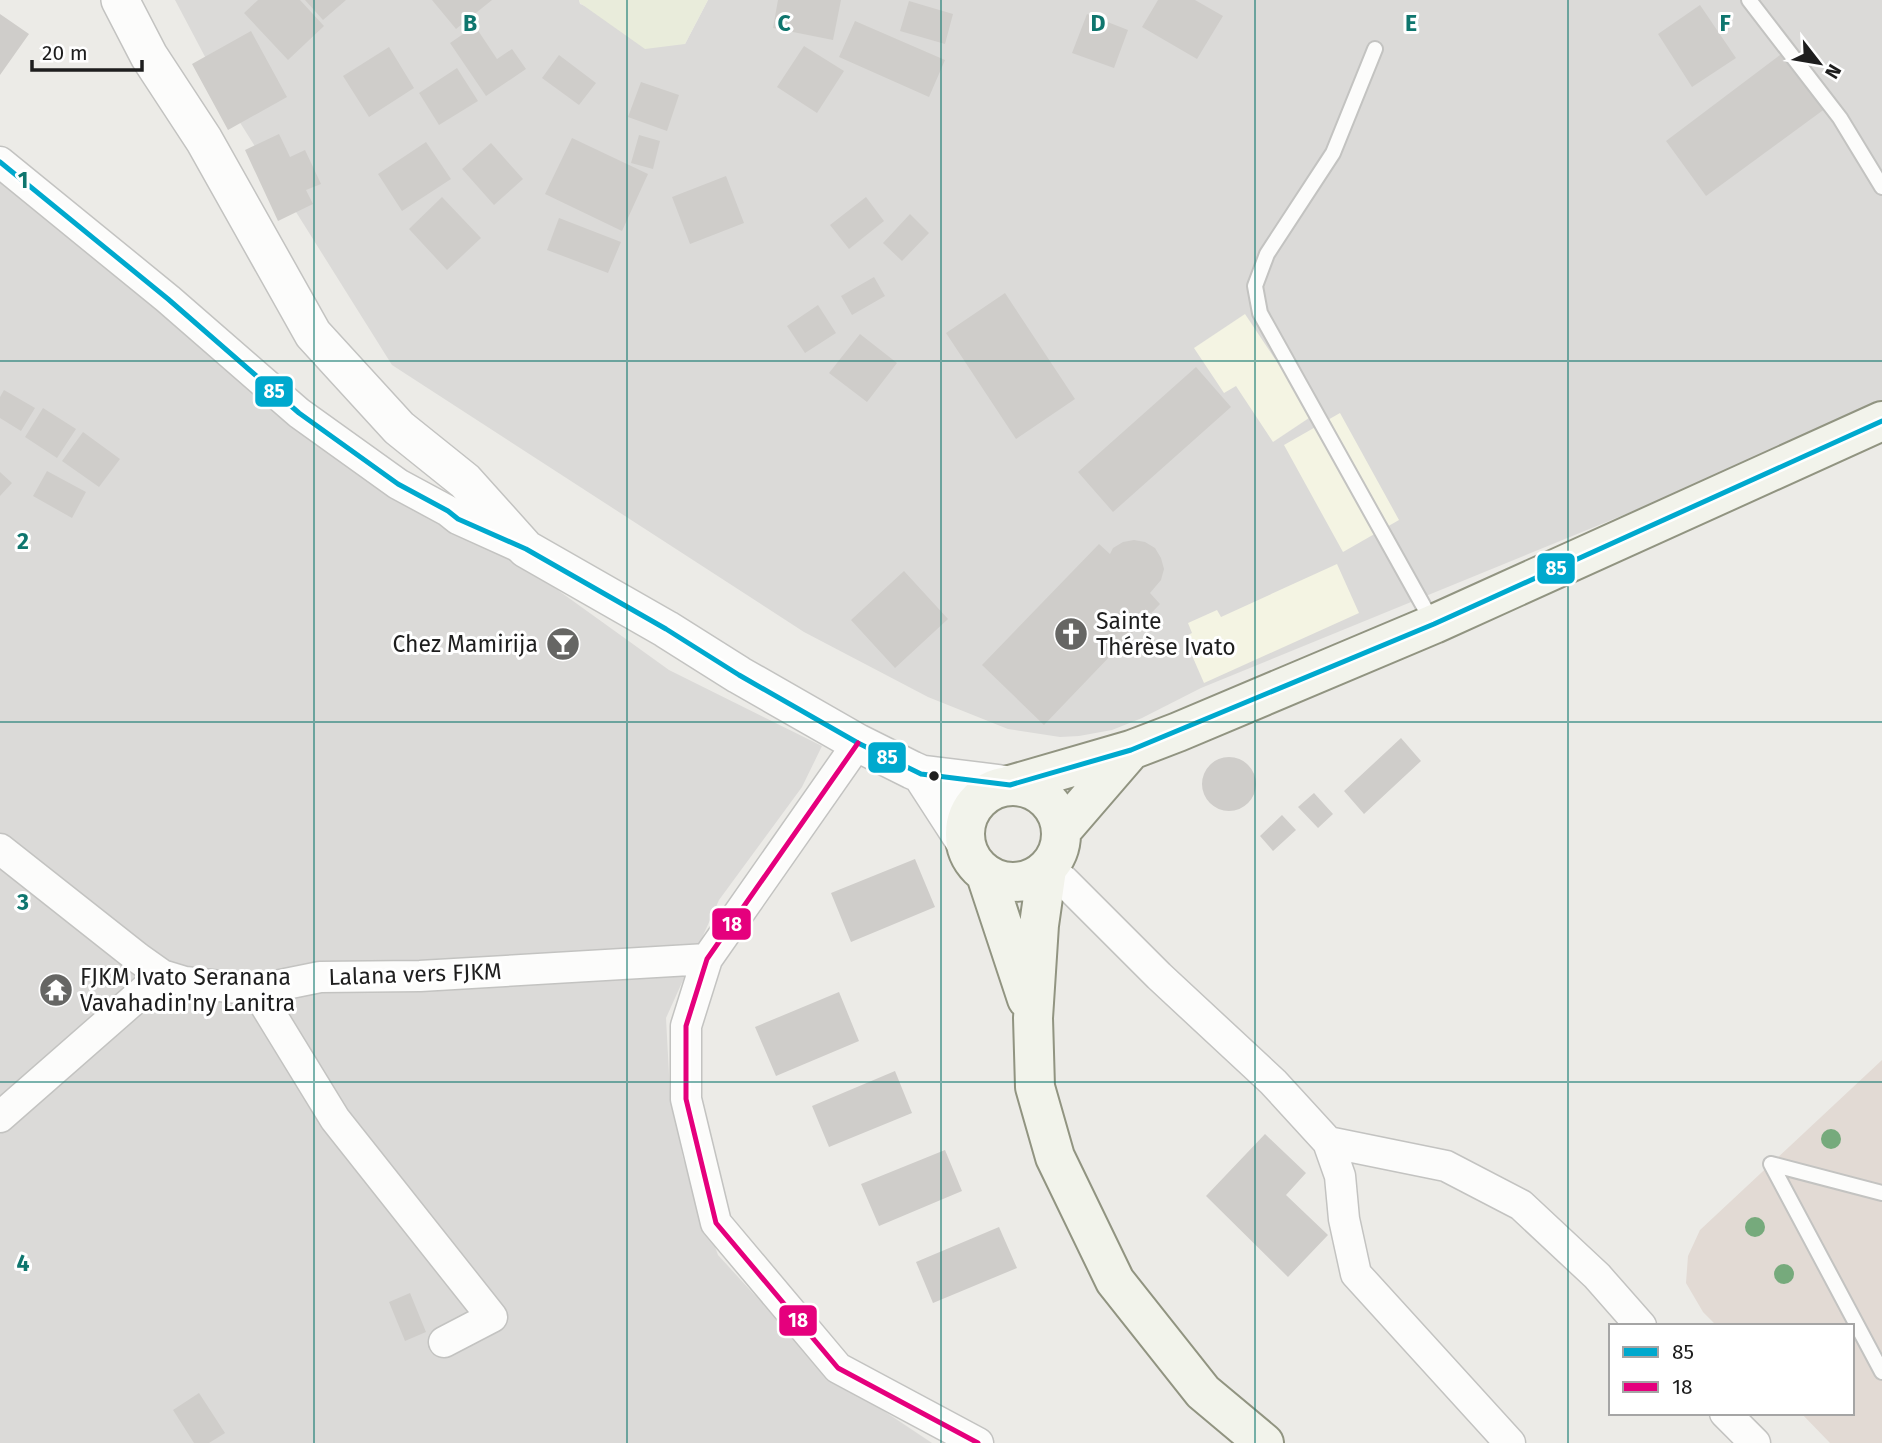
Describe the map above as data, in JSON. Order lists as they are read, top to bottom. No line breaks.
{"streets":{"street":["Lalana vers FJKM"]},"places":{"church":["Sainte Thérèse Ivato"],"bar":["Chez Mamirija"],"temple":["FJKM Ivato Seranana Vavahadin'ny Lanitra"]},"lines":["transit line 85","transit line 18"],"legend":["85","18"],"scale_bar":"20 m","north":"bottom right","grid":{"columns":["B","C","D","E","F"],"rows":["1","2","3","4"]}}
